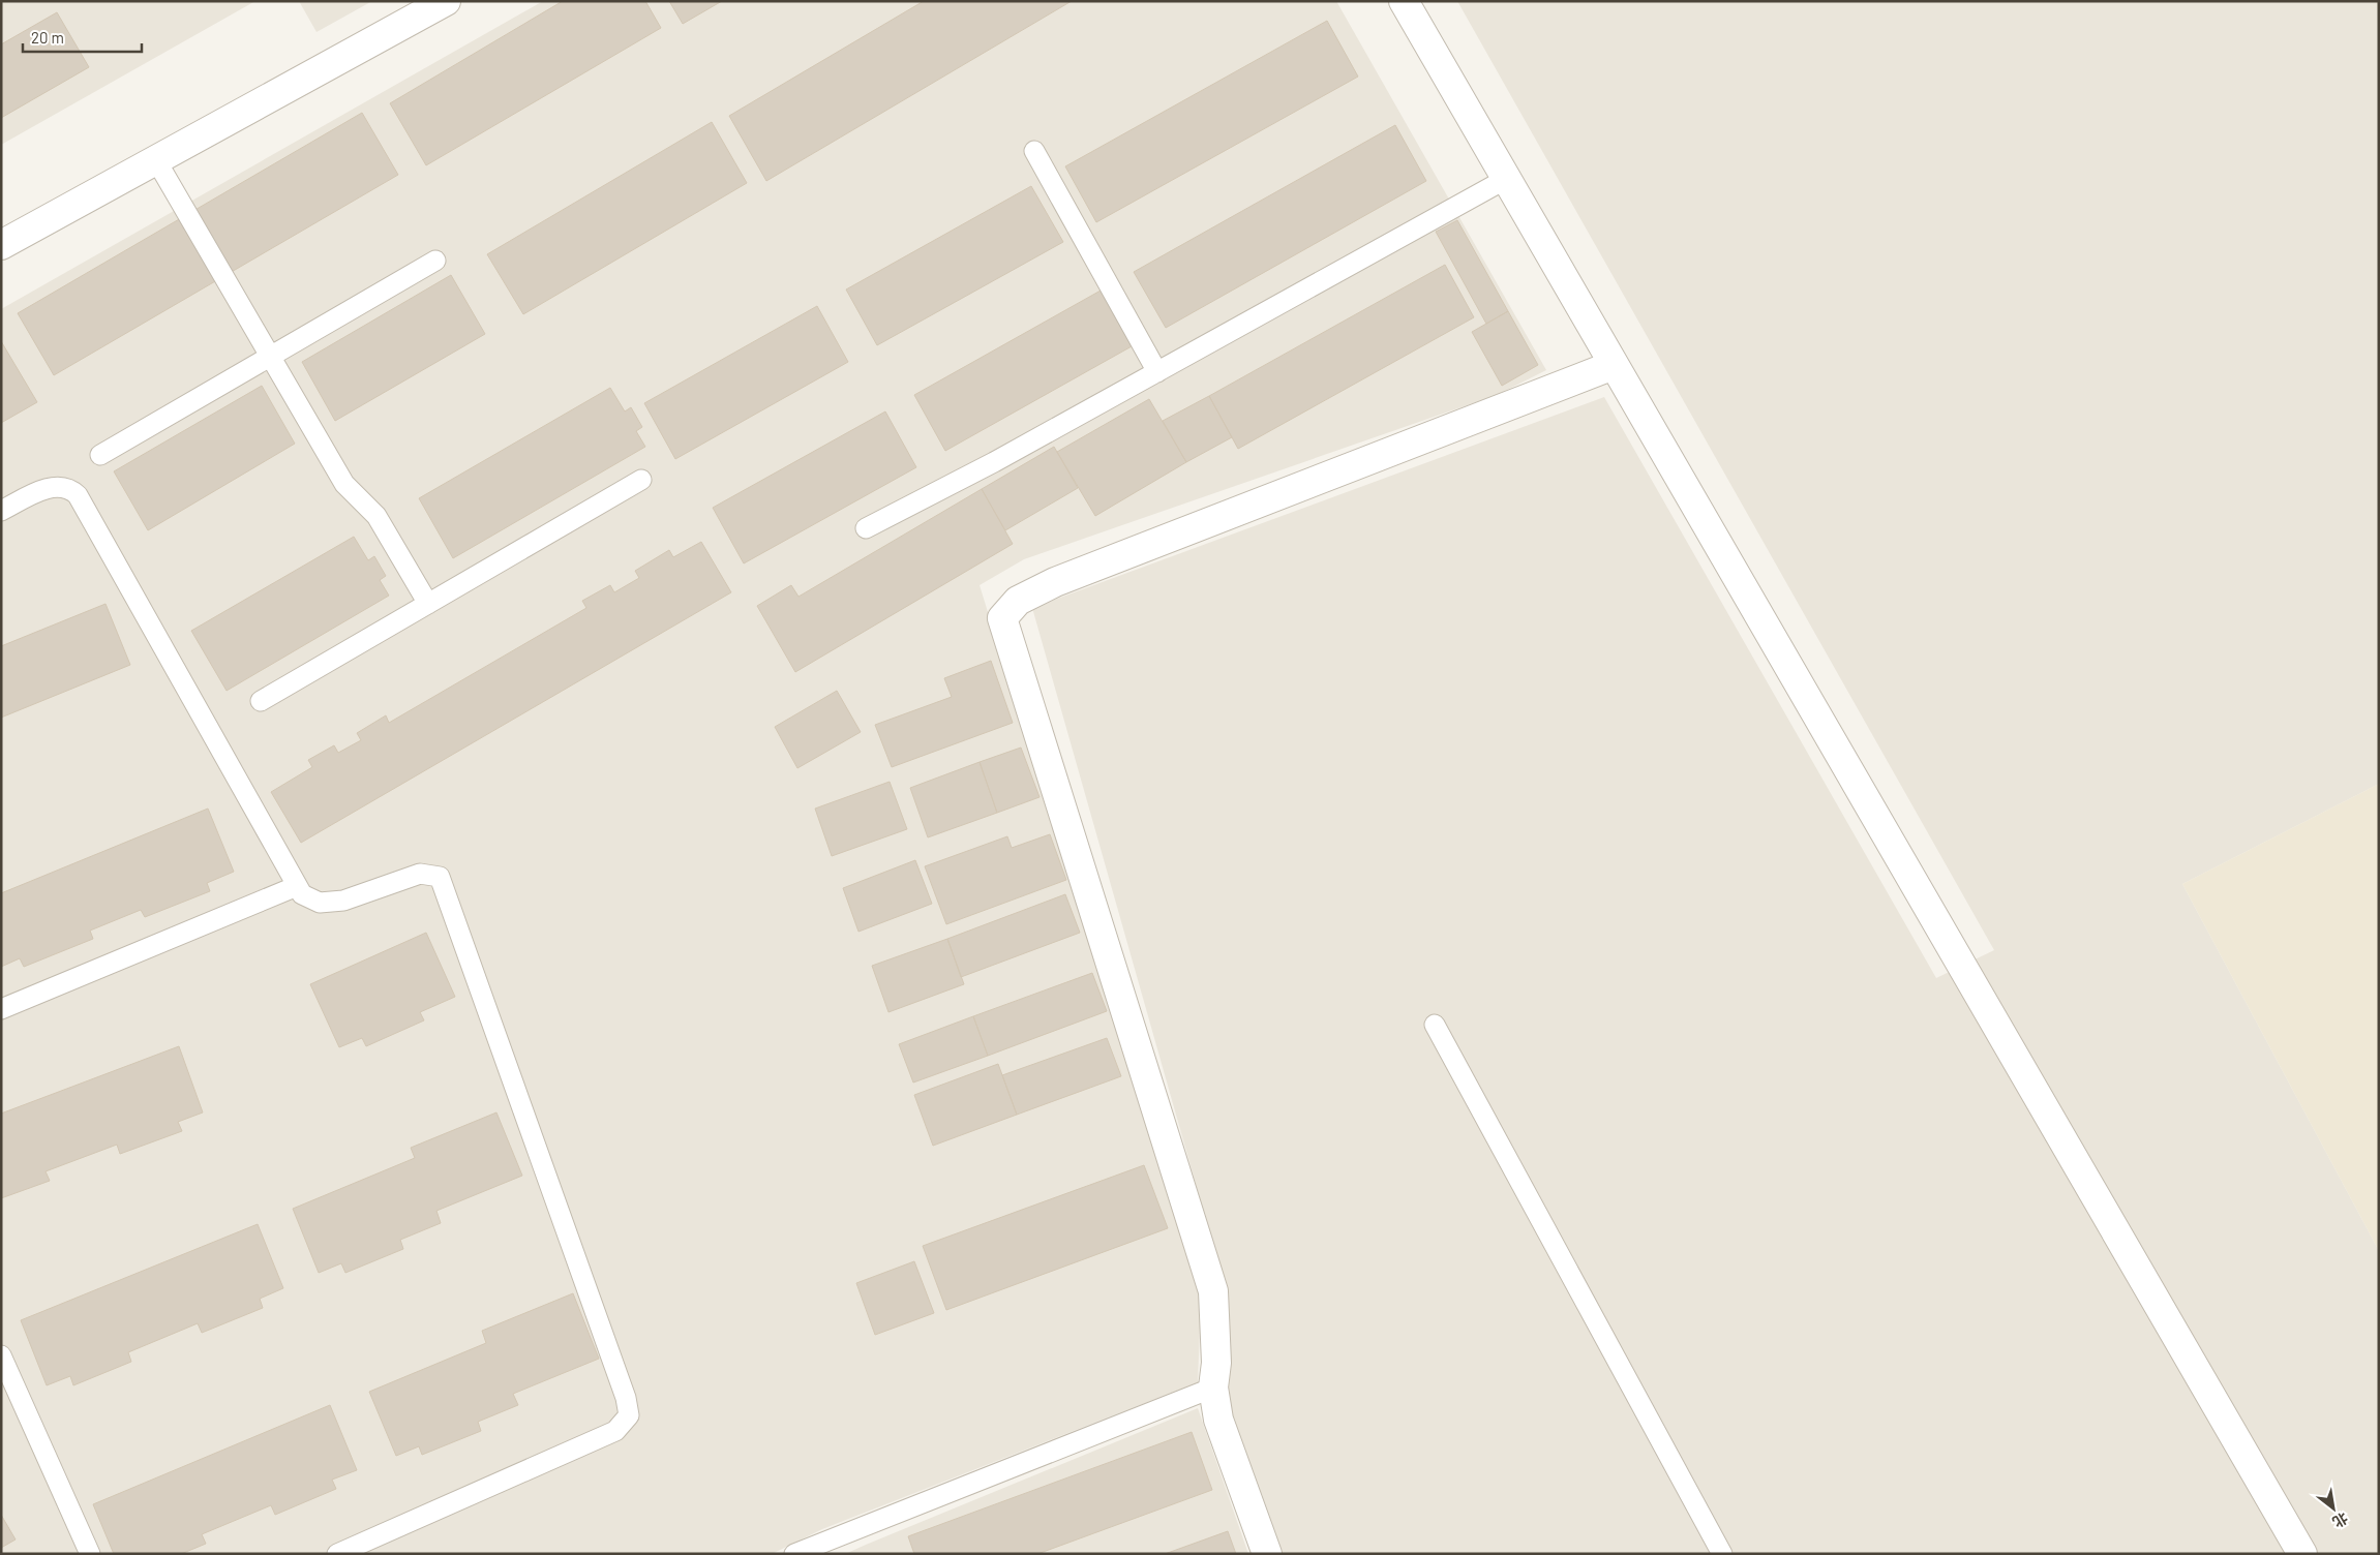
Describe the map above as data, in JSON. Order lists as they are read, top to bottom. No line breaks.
{"scale_bar":"20 m","north":"bottom right"}
